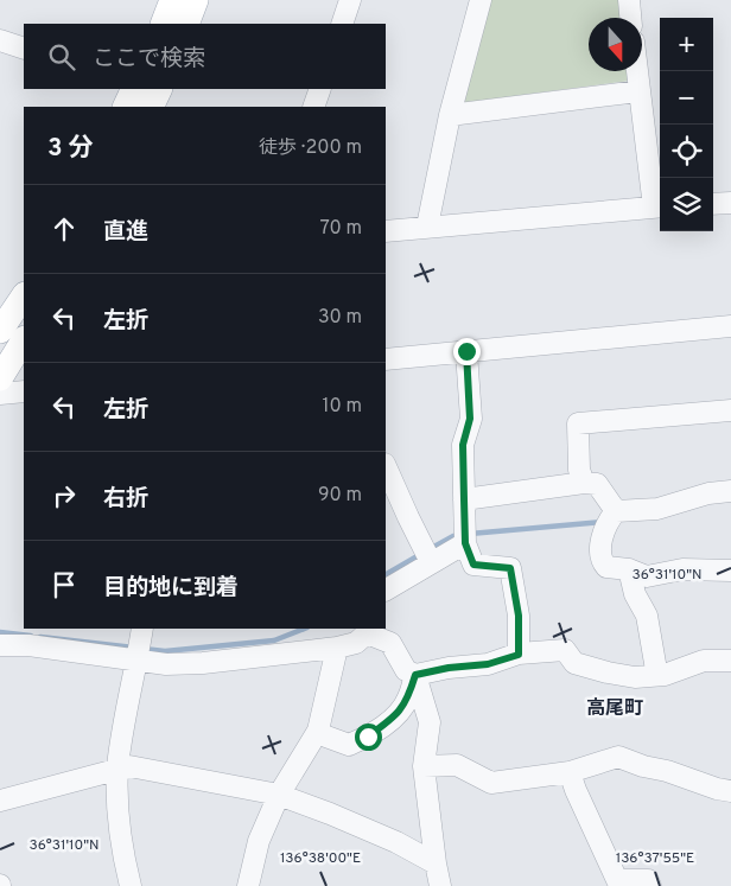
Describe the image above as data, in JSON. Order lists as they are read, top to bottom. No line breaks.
{"districts":["高尾町"],"north":"bottom","page":{"map_buttons":["+","−"],"search":"ここで検索","heading":["3 分","徒歩 · 200 m"],"list":[["直進","70 m"],["左折","30 m"],["左折","10 m"],["右折","90 m"],"目的地に到着"]},"coordinates":["36°31'10\"N","136°38'00\"E","136°37'55\"E"]}
